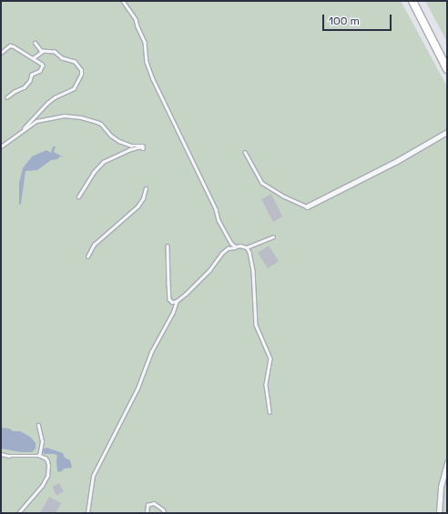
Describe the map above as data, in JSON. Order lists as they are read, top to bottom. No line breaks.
{"scale_bar":"100 m"}
